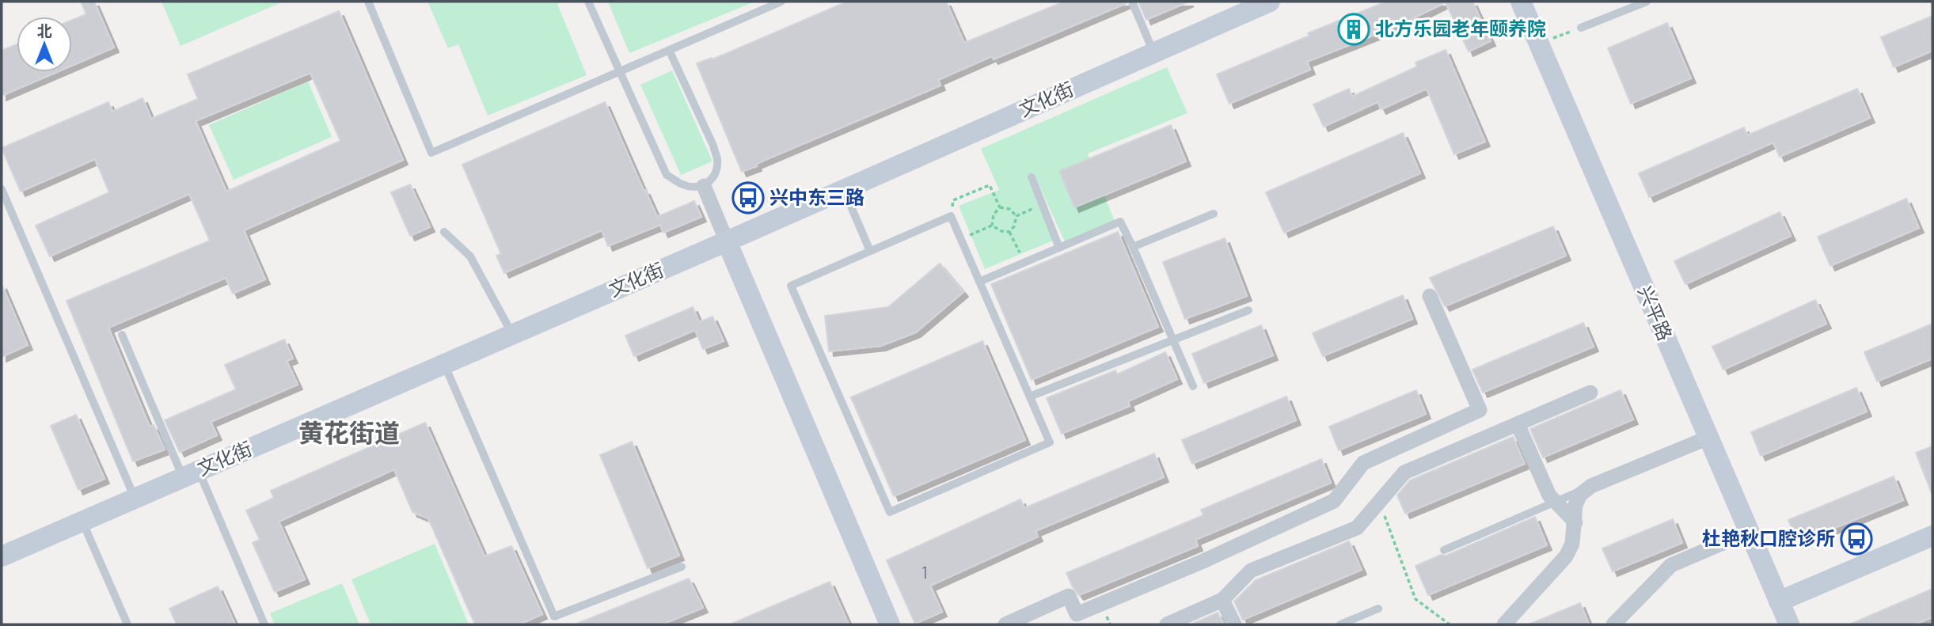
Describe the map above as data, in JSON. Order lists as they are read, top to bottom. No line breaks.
{"streets":{"street":["文化街","兴平路"]},"districts":["黄花街道"],"places":{"building":["北方乐园老年颐养院"],"bus stop":["兴中东三路","杜艳秋口腔诊所"]},"house_numbers":["1"],"north":"top"}
